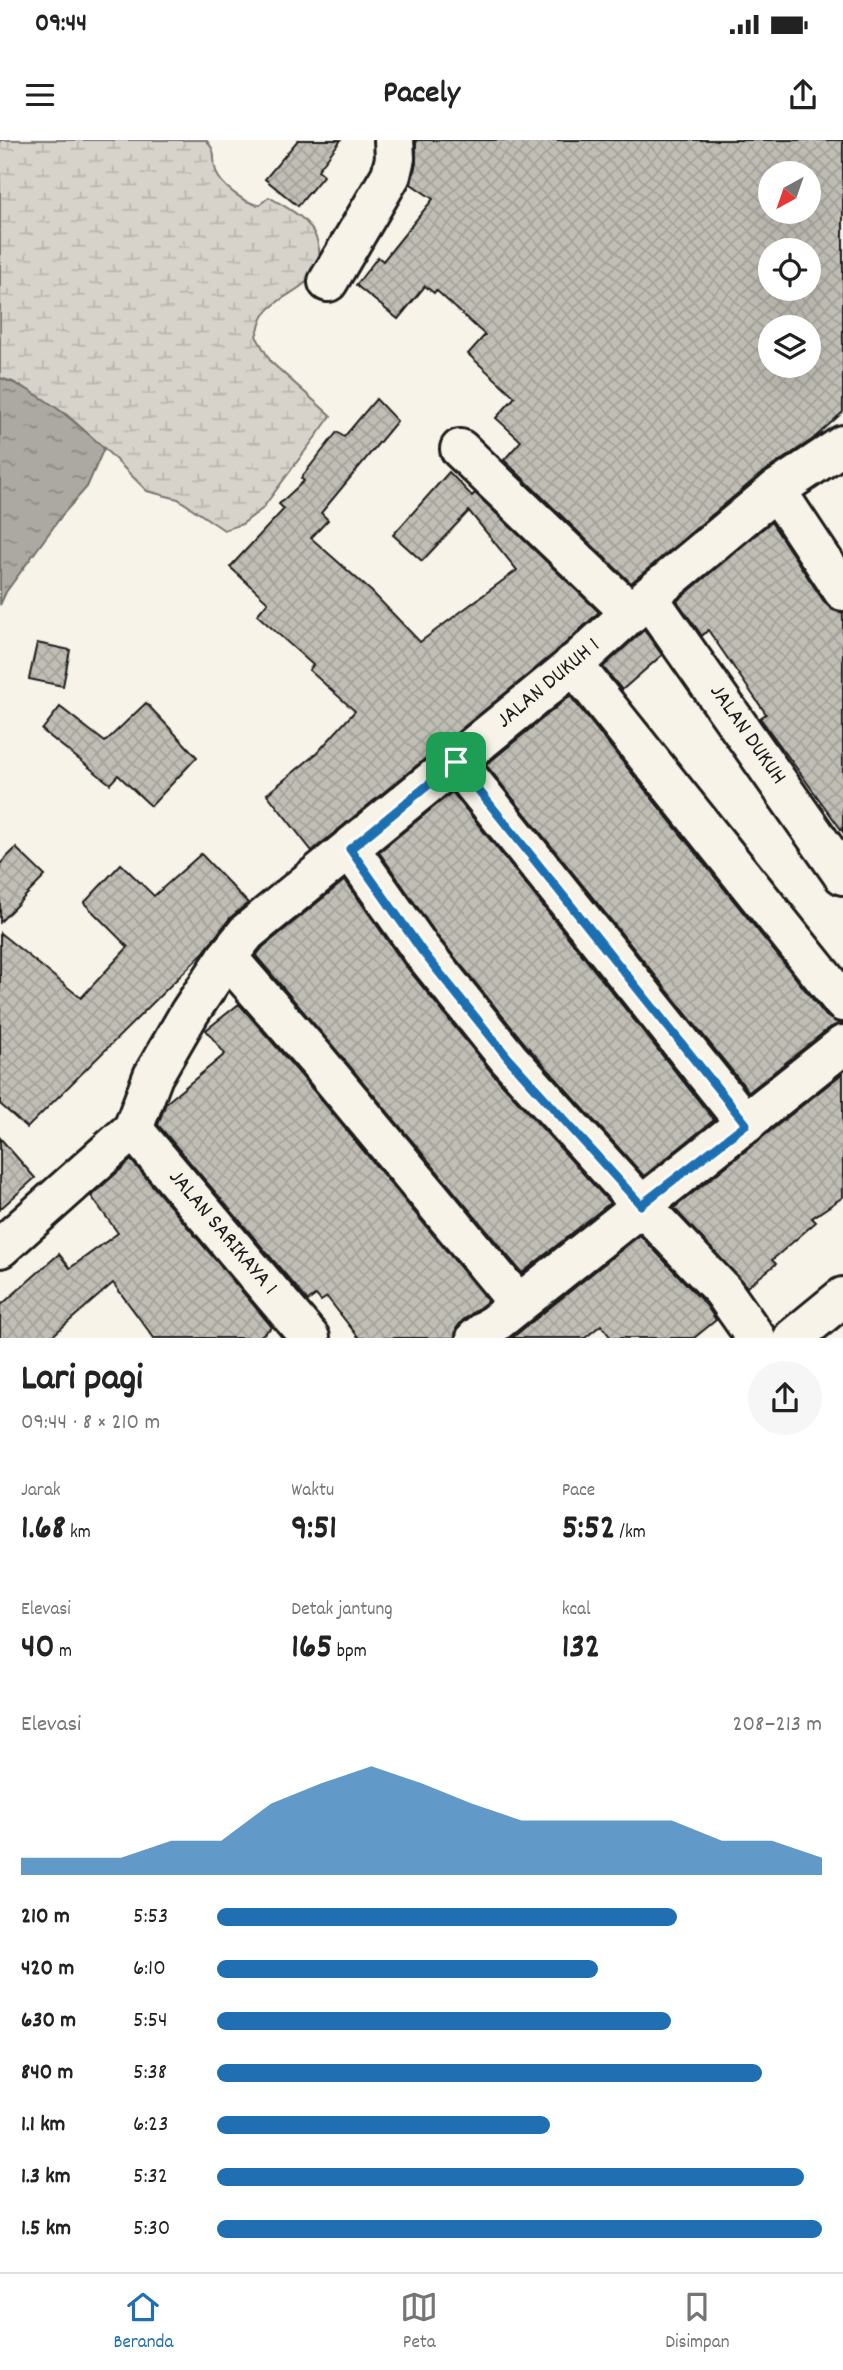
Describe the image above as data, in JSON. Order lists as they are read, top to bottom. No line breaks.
{"streets":{"main road":["JALAN DUKUH 1","JALAN DUKUH","JALAN SARIKAYA 1"]},"crossings":[["JALAN DUKUH 1","JALAN DUKUH"],["JALAN DUKUH 1","JALAN SARIKAYA 1"]],"north":"bottom left","page":{"status":"09:44","header":"Pacely","heading":["Lari pagi","09:44 · 8 × 210 m"],"stats":[["Jarak","1.68 km"],["Waktu","9:51"],["Pace","5:52 /km"],["Elevasi","40 m"],["Detak jantung","165 bpm"],["kcal","132"]],"chart":["Elevasi","208–213 m"],"list":[{"name":"210 m","note":"5:53"},{"name":"420 m","note":"6:10"},{"name":"630 m","note":"5:54"},{"name":"840 m","note":"5:38"},{"name":"1.1 km","note":"6:23"},{"name":"1.3 km","note":"5:32"},{"name":"1.5 km","note":"5:30"}],"tabs":["Beranda","Peta","Disimpan"]}}
